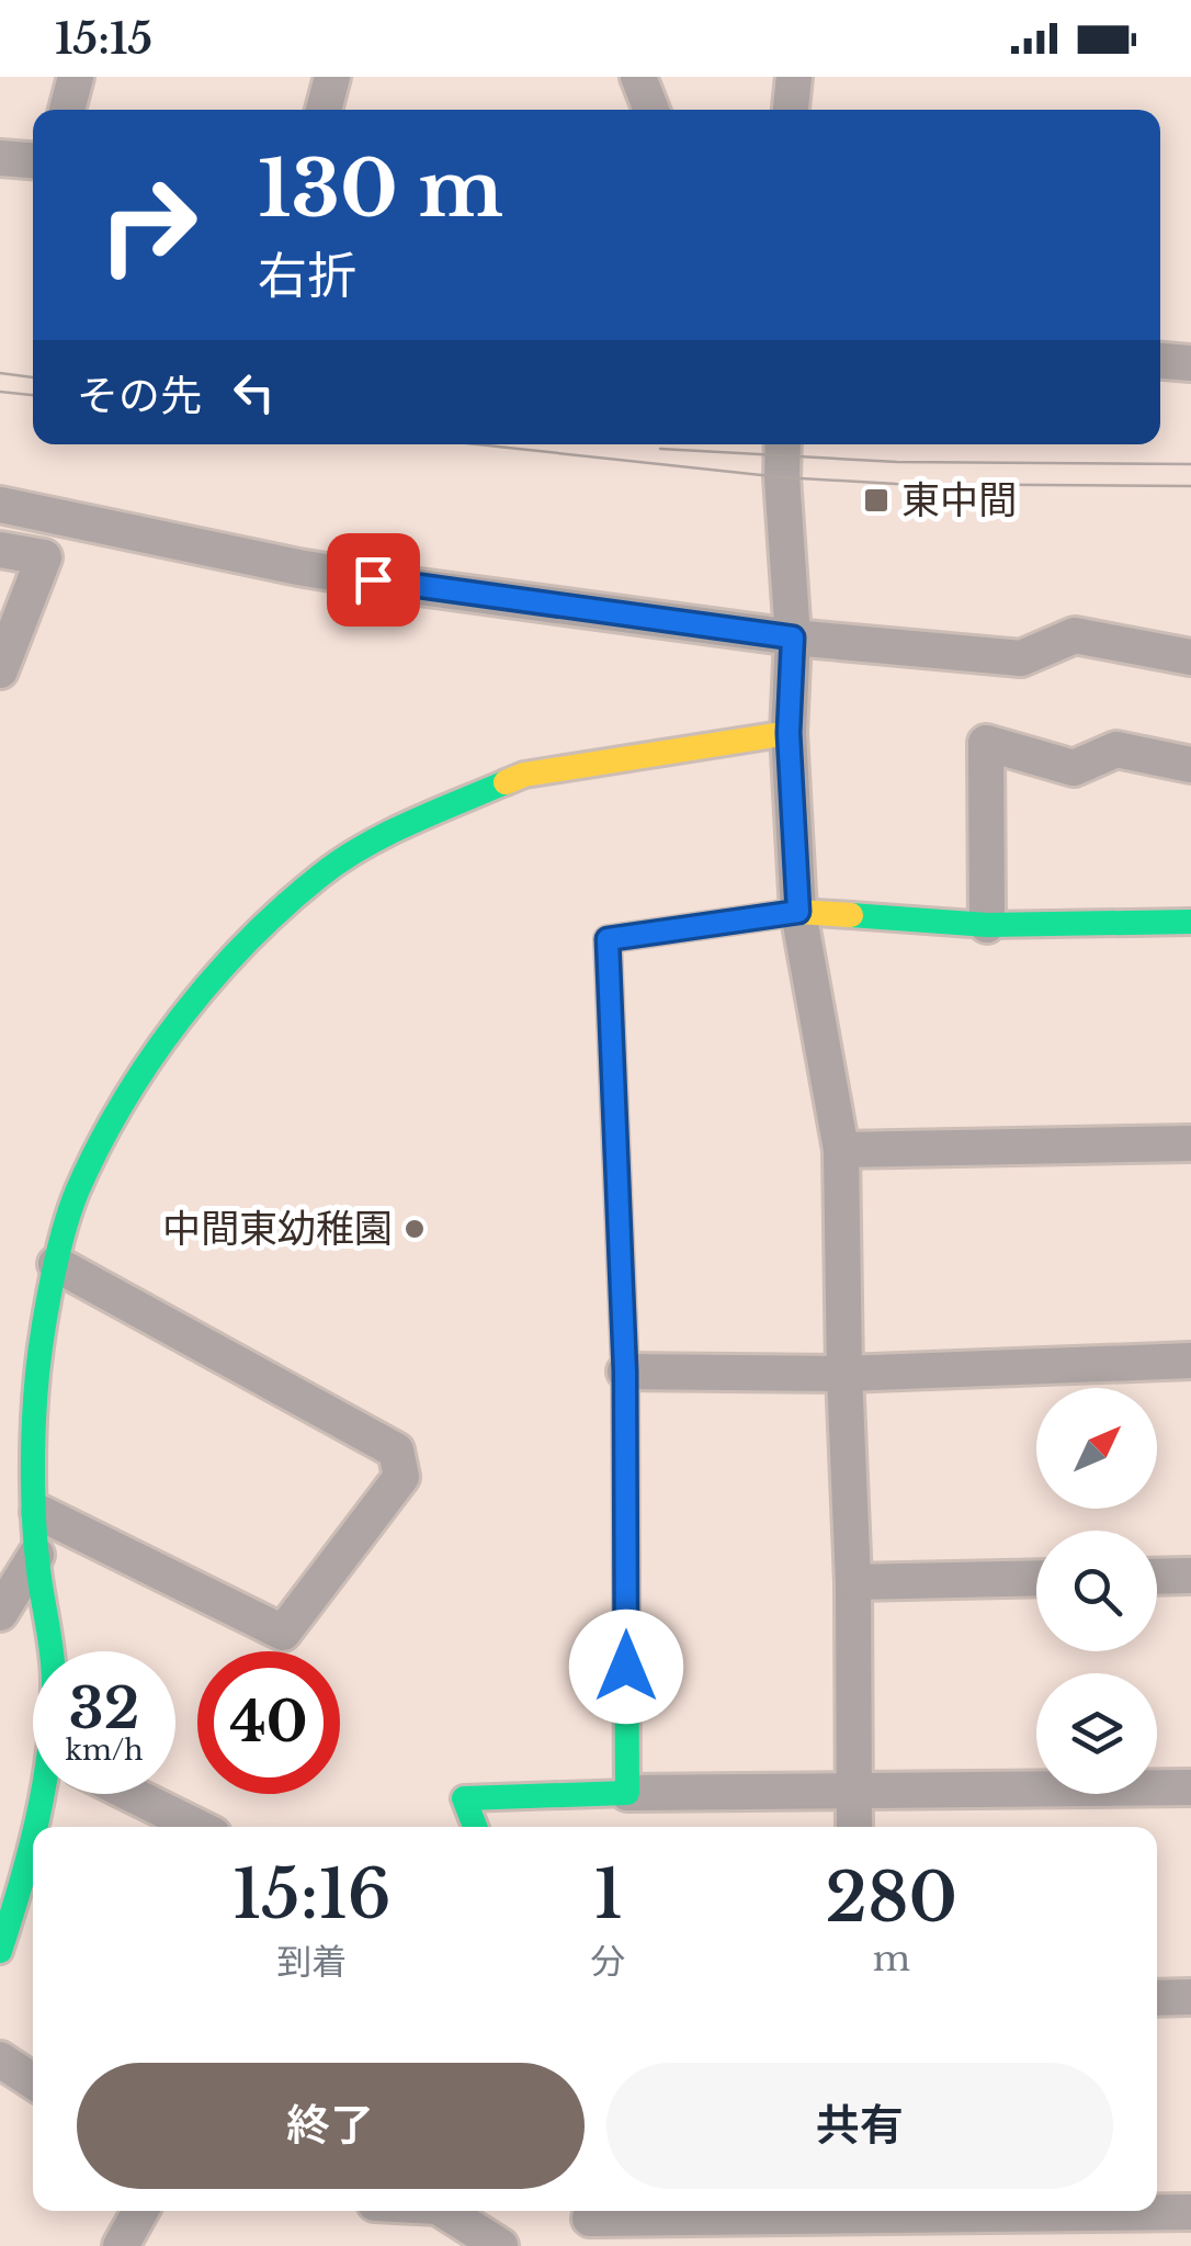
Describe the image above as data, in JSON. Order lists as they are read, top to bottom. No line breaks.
{"places":{"transit":["東中間"],"other":["中間東幼稚園"]},"north":"top right","page":{"status":"15:15","turn":["130 m","右折"],"then":"その先","speed":"32 km/h","limit":"40","eta":["15:16","到着","1","分","280","m"],"buttons":["終了","共有"]}}
